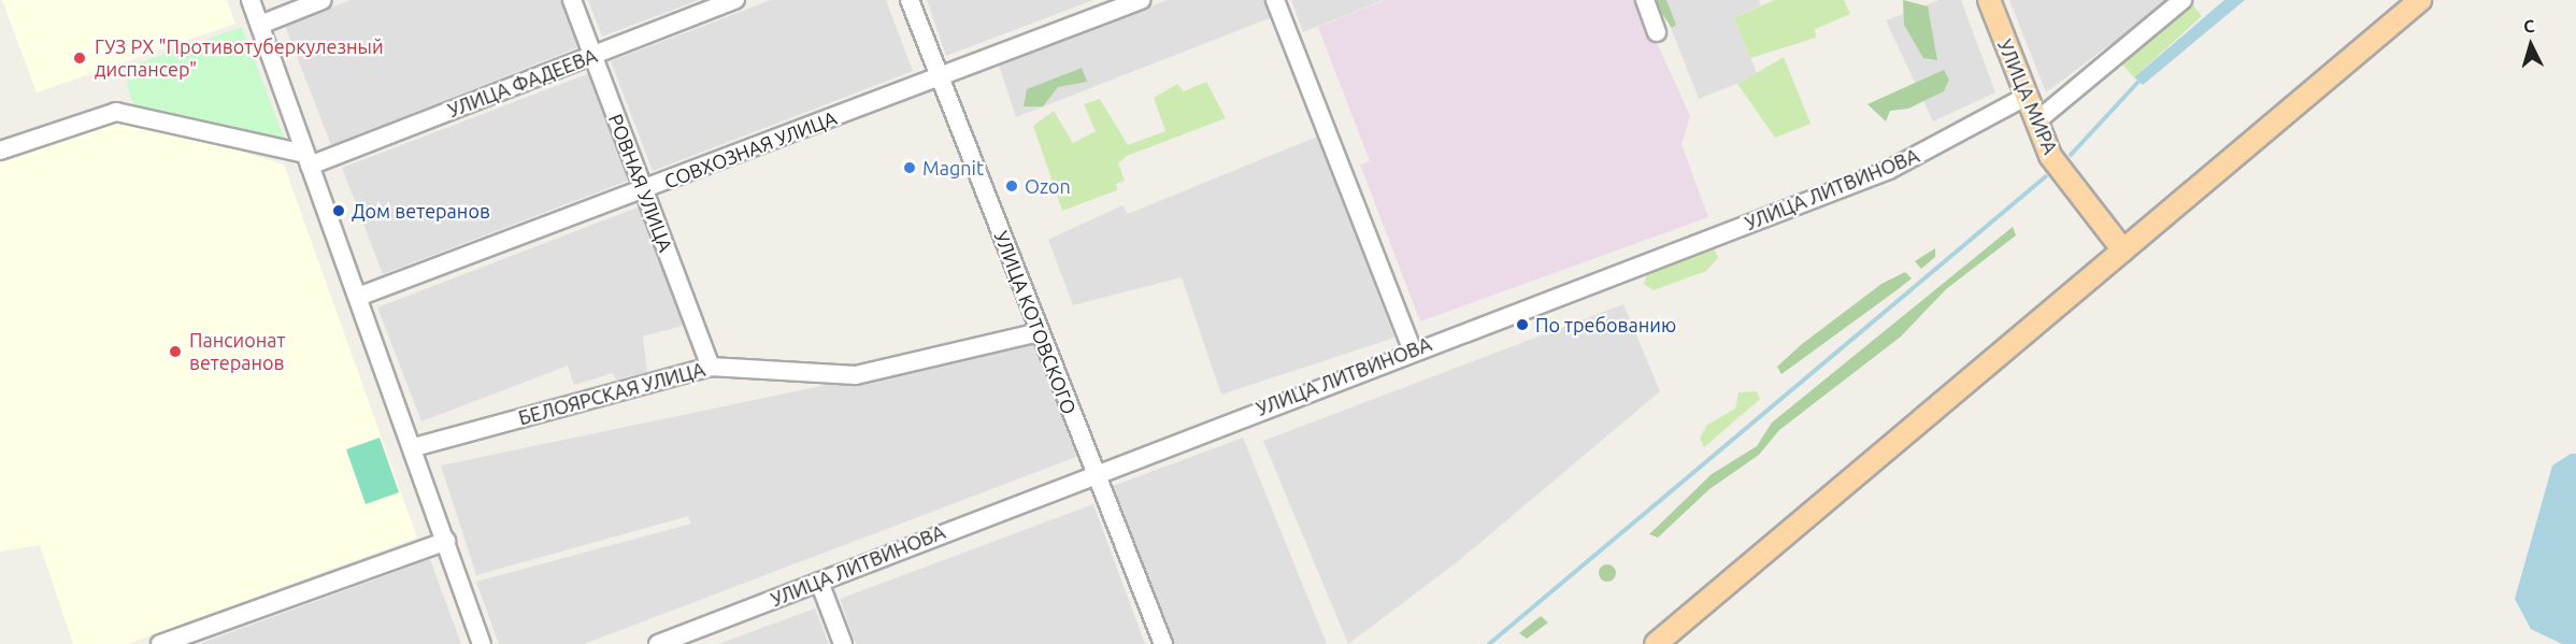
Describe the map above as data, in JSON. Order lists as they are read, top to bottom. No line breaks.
{"streets":{"main road":["УЛИЦА МИРА"],"street":["УЛИЦА ФАДЕЕВА","СОВХОЗНАЯ УЛИЦА","РОВНАЯ УЛИЦА","УЛИЦА ЛИТВИНОВА","УЛИЦА КОТОВСКОГО","БЕЛОЯРСКАЯ УЛИЦА"]},"crossings":[["УЛИЦА ФАДЕЕВА","РОВНАЯ УЛИЦА"],["УЛИЦА МИРА","УЛИЦА ЛИТВИНОВА"],["СОВХОЗНАЯ УЛИЦА","РОВНАЯ УЛИЦА"],["СОВХОЗНАЯ УЛИЦА","УЛИЦА КОТОВСКОГО"],["РОВНАЯ УЛИЦА","БЕЛОЯРСКАЯ УЛИЦА"],["УЛИЦА ЛИТВИНОВА","УЛИЦА КОТОВСКОГО"],["УЛИЦА КОТОВСКОГО","БЕЛОЯРСКАЯ УЛИЦА"]],"places":["ГУЗ РХ \"Противотуберкулезный диспансер\"","Magnit","Ozon","Дом ветеранов","По требованию","Пансионат ветеранов"],"north":"top"}
